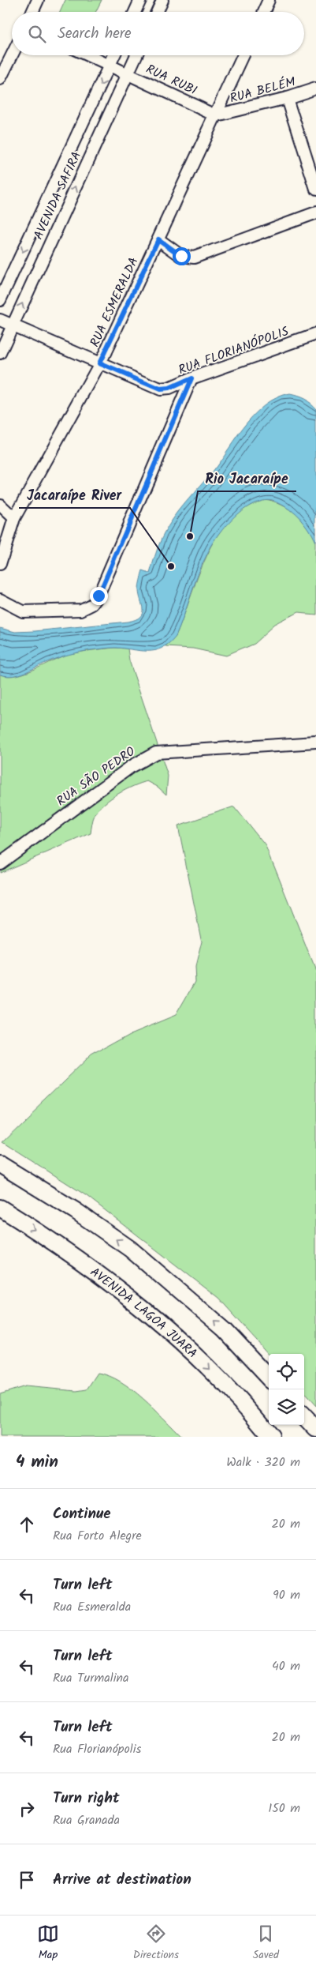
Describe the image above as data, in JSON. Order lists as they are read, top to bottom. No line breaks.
{"streets":{"main road":["AVENIDA LAGOA JUARA"],"street":["RUA RUBI","RUA BELÉM","AVENIDA SAFIRA","RUA ESMERALDA","RUA FLORIANÓPOLIS","RUA SÃO PEDRO"]},"crossings":[["RUA RUBI","RUA BELÉM"],["RUA RUBI","AVENIDA SAFIRA"],["RUA RUBI","RUA ESMERALDA"],["RUA BELÉM","RUA ESMERALDA"],["RUA ESMERALDA","RUA FLORIANÓPOLIS"]],"places":["Rio Jacaraípe","Jacaraípe River"],"page":{"search":"Search here","heading":["4 min","Walk · 320 m"],"list":[["Continue","Rua Forto Alegre","20 m"],["Turn left","Rua Esmeralda","90 m"],["Turn left","Rua Turmalina","40 m"],["Turn left","Rua Florianópolis","20 m"],["Turn right","Rua Granada","150 m"],"Arrive at destination"],"nav":["Map","Directions","Saved"]}}
